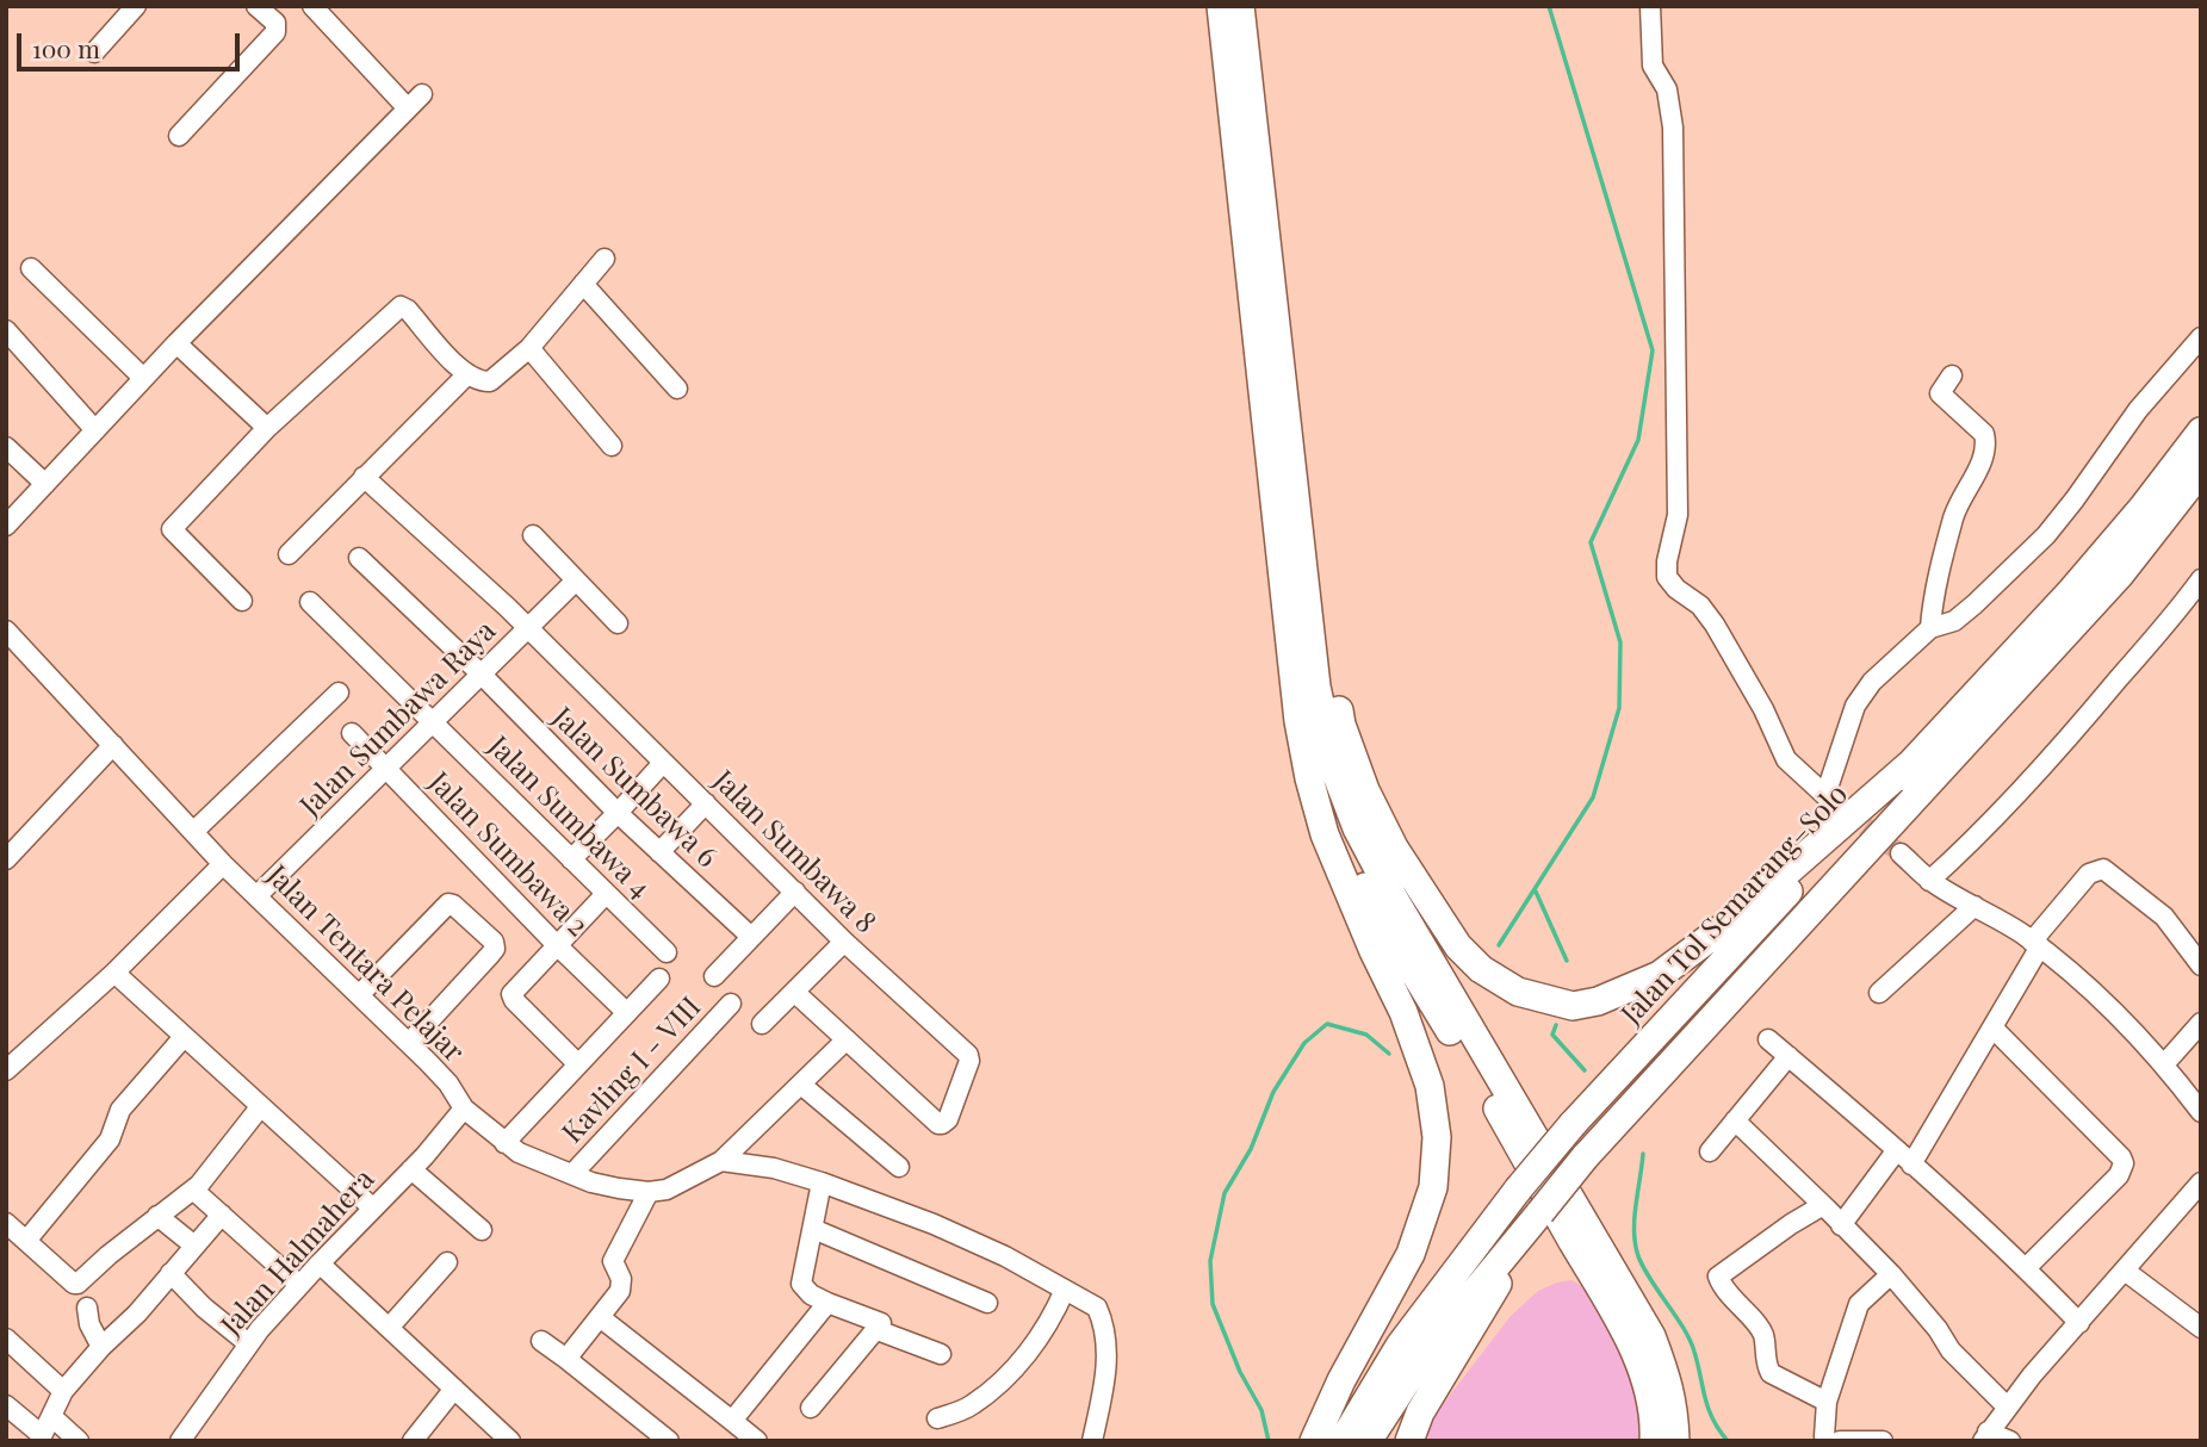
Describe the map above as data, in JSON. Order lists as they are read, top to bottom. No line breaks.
{"streets":{"highway":["Jalan Tol Semarang–Solo"],"street":["Jalan Sumbawa Raya","Jalan Sumbawa 6","Jalan Sumbawa 4","Jalan Sumbawa 8","Jalan Sumbawa 2","Jalan Tentara Pelajar","Kavling I - VIII","Jalan Halmahera"]},"crossings":[["Jalan Sumbawa Raya","Jalan Sumbawa 6"],["Jalan Sumbawa Raya","Jalan Sumbawa 4"],["Jalan Sumbawa Raya","Jalan Sumbawa 8"],["Jalan Sumbawa Raya","Jalan Sumbawa 2"],["Jalan Sumbawa Raya","Jalan Tentara Pelajar"],["Jalan Tentara Pelajar","Kavling I - VIII"],["Jalan Tentara Pelajar","Jalan Halmahera"]],"scale_bar":"100 m"}
